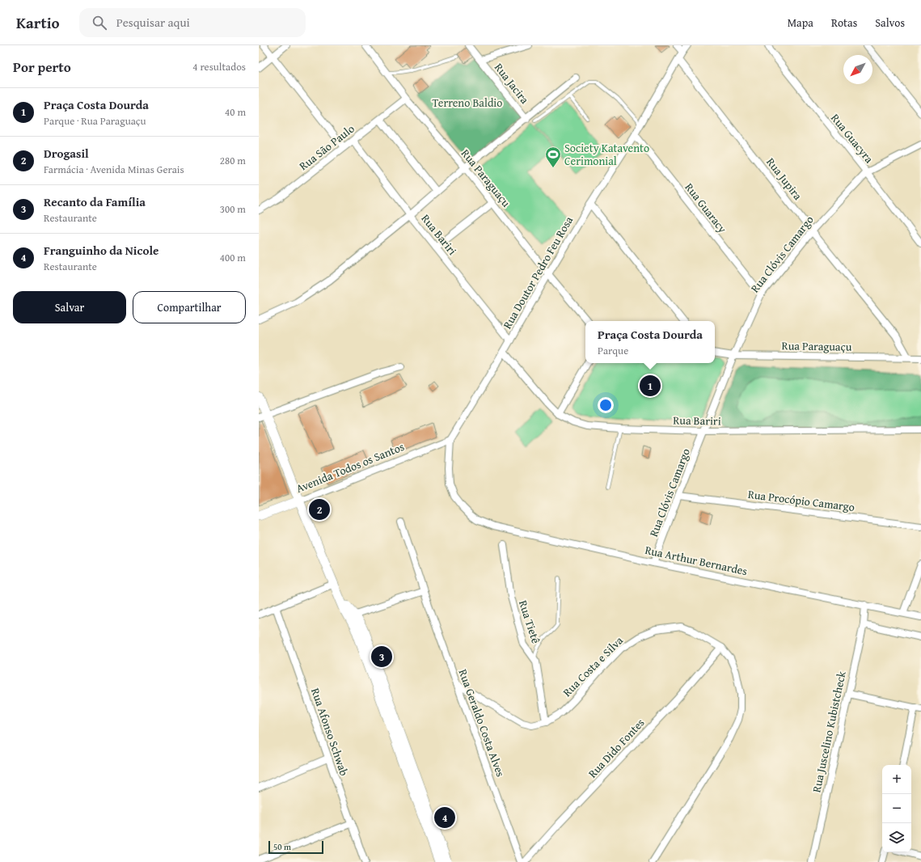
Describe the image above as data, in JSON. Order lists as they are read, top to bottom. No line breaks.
{"streets":{"street":["Rua Jacira","Rua Guacyra","Rua São Paulo","Rua Paraguaçu","Rua Jupira","Rua Guaracy","Rua Bariri","Rua Clóvis Camargo","Rua Doutor Pedro Feu Rosa","Avenida Todos os Santos","Rua Procópio Camargo","Rua Arthur Bernardes","Rua Tietê","Rua Costa e Silva","Rua Geraldo Costa Alves","Rua Afonso Schwab","Rua Juscelino Kubistcheck","Rua Dido Fontes"]},"crossings":[["Rua Guacyra","Rua Clóvis Camargo"],["Rua São Paulo","Rua Paraguaçu"],["Rua São Paulo","Rua Bariri"],["Rua Paraguaçu","Rua Jupira"],["Rua Paraguaçu","Rua Clóvis Camargo"],["Rua Paraguaçu","Rua Doutor Pedro Feu Rosa"],["Rua Jupira","Rua Clóvis Camargo"],["Rua Jupira","Rua Doutor Pedro Feu Rosa"],["Rua Guaracy","Rua Clóvis Camargo"],["Rua Guaracy","Rua Doutor Pedro Feu Rosa"],["Rua Bariri","Rua Clóvis Camargo"],["Rua Bariri","Rua Doutor Pedro Feu Rosa"],["Rua Clóvis Camargo","Rua Procópio Camargo"],["Rua Clóvis Camargo","Rua Arthur Bernardes"],["Rua Doutor Pedro Feu Rosa","Avenida Todos os Santos"],["Rua Doutor Pedro Feu Rosa","Rua Arthur Bernardes"],["Rua Arthur Bernardes","Rua Juscelino Kubistcheck"],["Rua Tietê","Rua Costa e Silva"],["Rua Costa e Silva","Rua Geraldo Costa Alves"],["Rua Costa e Silva","Rua Dido Fontes"]],"parks":["Terreno Baldio"],"places":{"sports":["Society Katavento Cerimonial"]},"scale_bar":"50 m","north":"bottom left","page":{"header":"Kartio","search":"Pesquisar aqui","nav":["Mapa","Rotas","Salvos"],"heading":["Por perto","4 resultados"],"list":[{"mark":"1","name":"Praça Costa Dourda","note":"Parque · Rua Paraguaçu","value":"40 m"},{"mark":"2","name":"Drogasil","note":"Farmácia · Avenida Minas Gerais","value":"280 m"},{"mark":"3","name":"Recanto da Família","note":"Restaurante","value":"300 m"},{"mark":"4","name":"Franguinho da Nicole","note":"Restaurante","value":"400 m"}],"buttons":["Salvar","Compartilhar"],"popup":["Praça Costa Dourda","Parque"],"pins":["1","2","3","4"],"map_buttons":["+","−"],"scale":"50 m"}}
